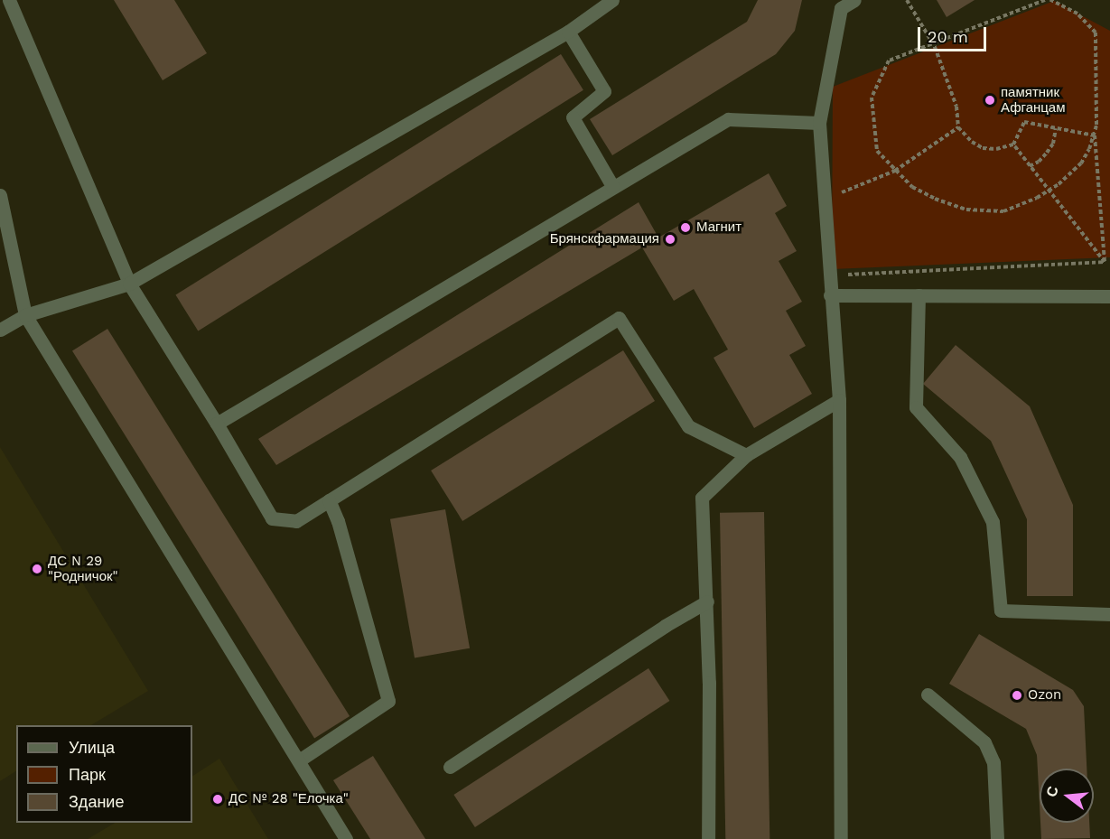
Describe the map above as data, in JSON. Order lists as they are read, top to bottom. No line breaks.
{"places":["памятник Афганцам","Магнит","Брянскфармация","ДС N 29 \"Родничок\"","Ozon","ДС № 28 \"Елочка\""],"legend":["Улица","Парк","Здание"],"scale_bar":"20 m","north":"left"}
